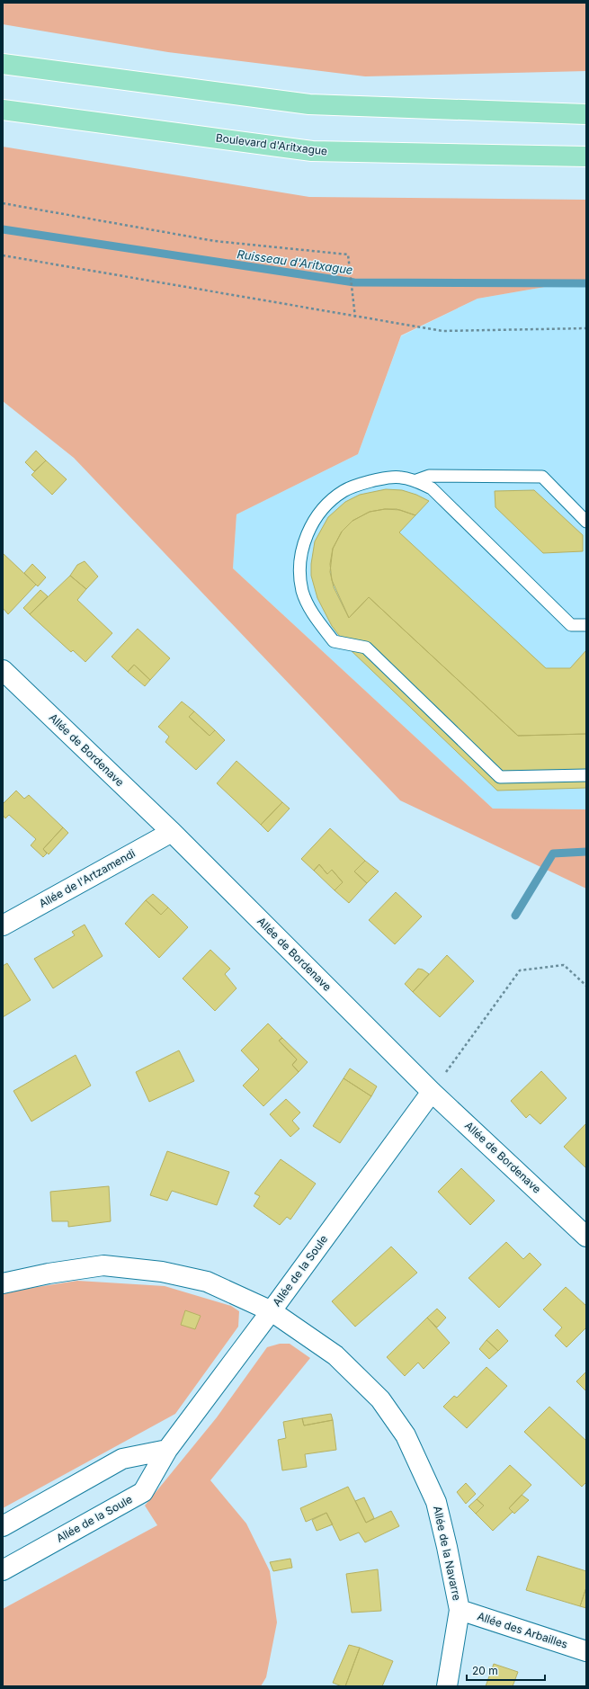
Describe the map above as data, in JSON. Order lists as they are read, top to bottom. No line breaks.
{"streets":{"main road":["Boulevard d'Aritxague"],"street":["Allée de Bordenave","Allée de l'Artzamendi","Allée de la Soule","Allée de la Navarre","Allée des Arbailles"]},"crossings":[["Allée de Bordenave","Allée de l'Artzamendi"],["Allée de Bordenave","Allée de la Soule"],["Allée de la Soule","Allée de la Navarre"],["Allée de la Navarre","Allée des Arbailles"]],"water":["Ruisseau d'Aritxague"],"scale_bar":"20 m"}
